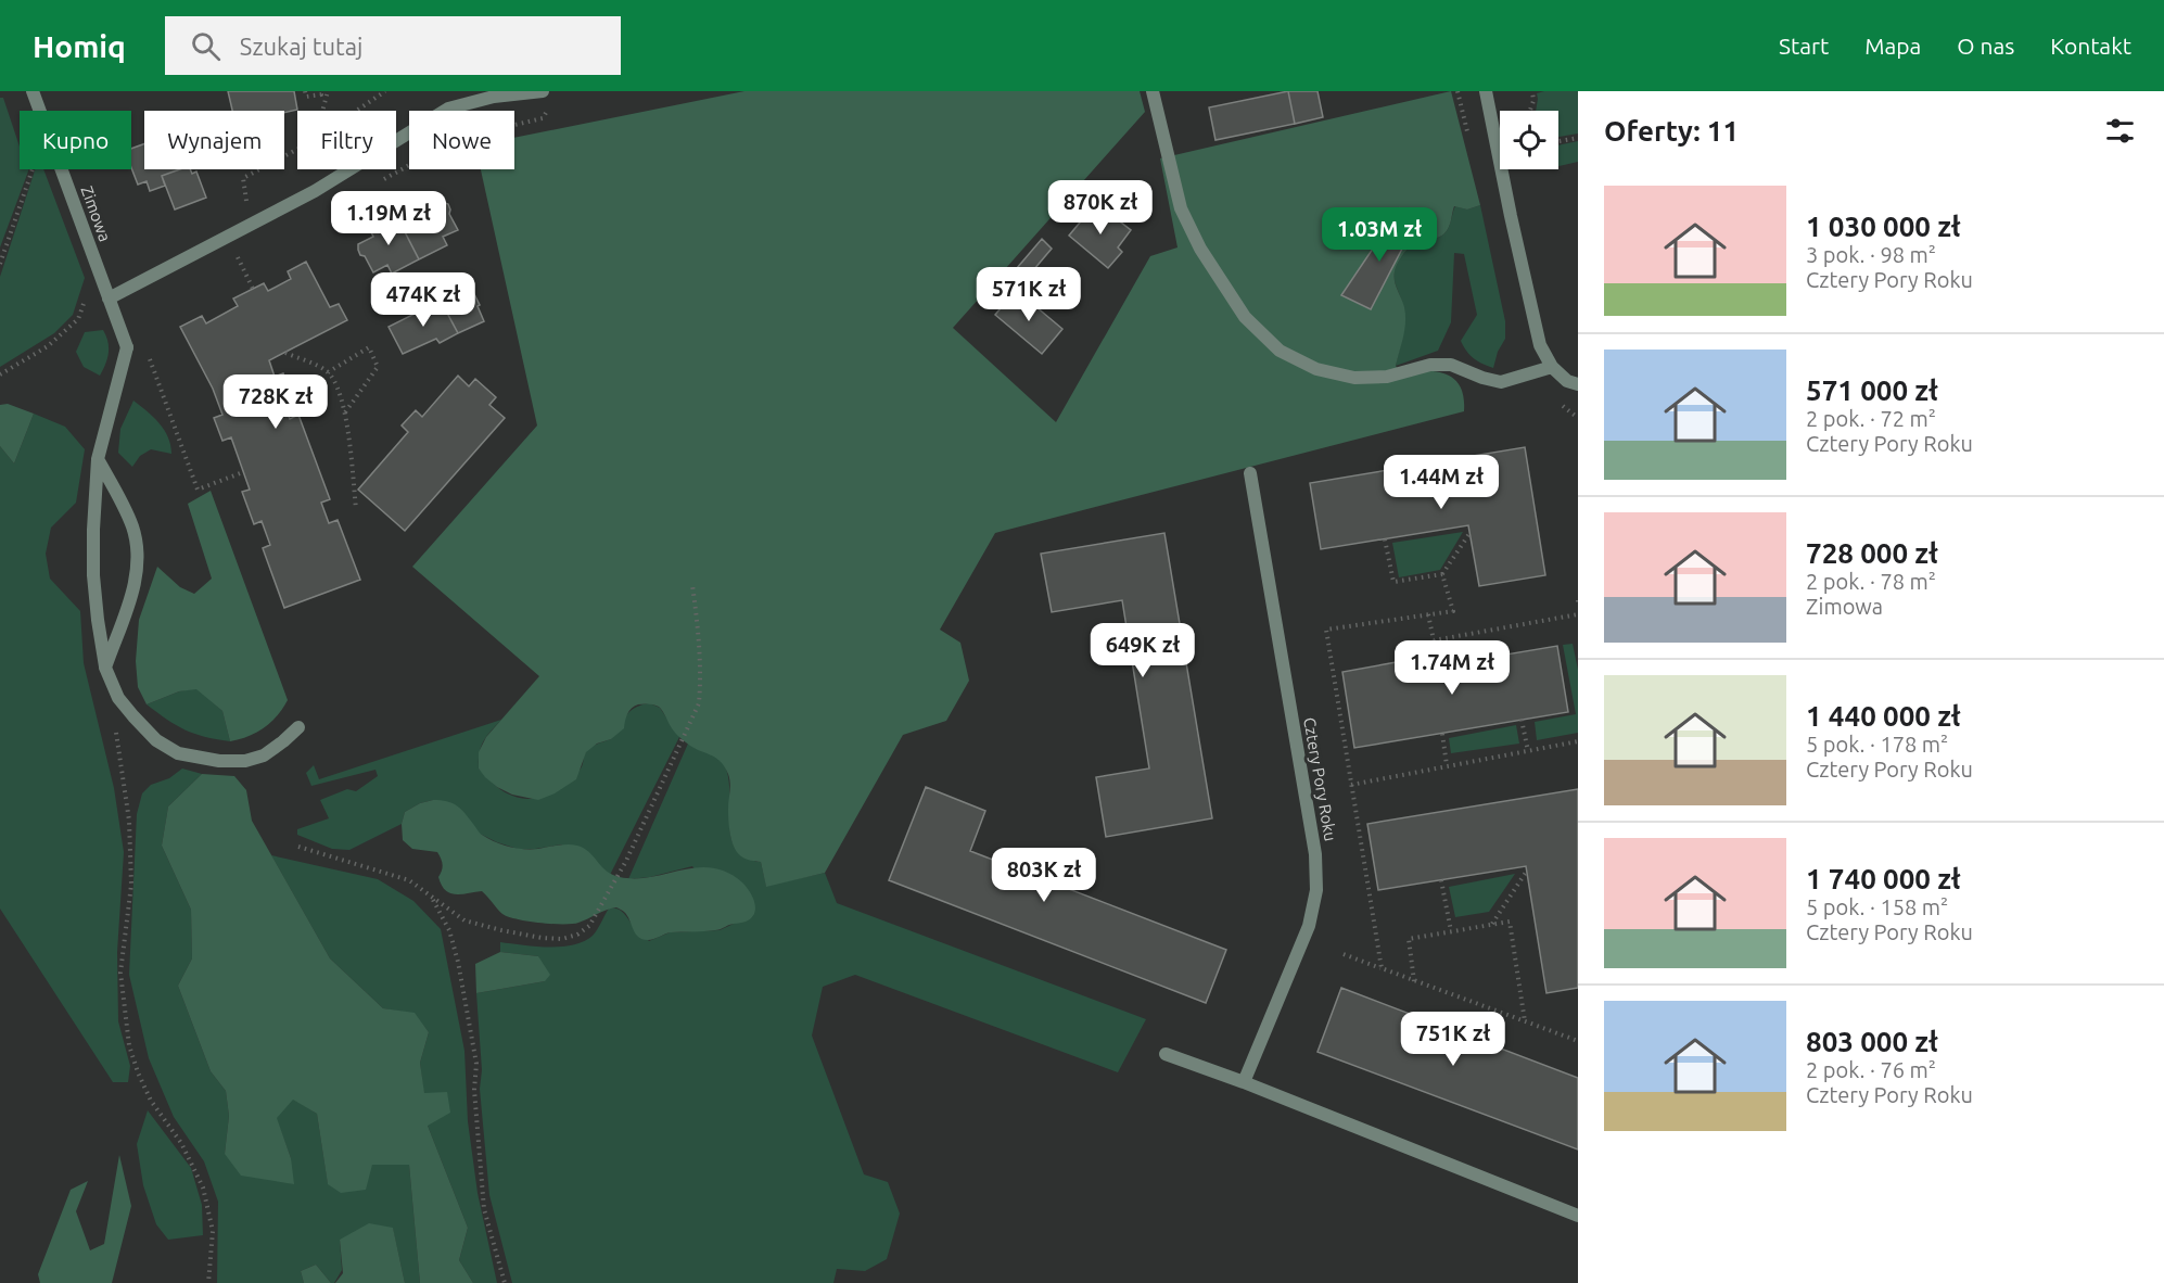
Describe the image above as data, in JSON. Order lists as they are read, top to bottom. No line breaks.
{"streets":{"street":["Zimowa","Cztery Pory Roku"]},"page":{"header":"Homiq","search":"Szukaj tutaj","nav":["Start","Mapa","O nas","Kontakt"],"heading":"Oferty: 11","chip":["Kupno","Wynajem","Filtry","Nowe"],"list":[{"name":"1 030 000 zł","note":"3 pok. · 98 m² · Cztery Pory Roku"},{"name":"571 000 zł","note":"2 pok. · 72 m² · Cztery Pory Roku"},{"name":"728 000 zł","note":"2 pok. · 78 m² · Zimowa"},{"name":"1 440 000 zł","note":"5 pok. · 178 m² · Cztery Pory Roku"},{"name":"1 740 000 zł","note":"5 pok. · 158 m² · Cztery Pory Roku"},{"name":"803 000 zł","note":"2 pok. · 76 m² · Cztery Pory Roku"}],"price":["870K zł","1.19M zł","1.03M zł","571K zł","474K zł","728K zł","1.44M zł","649K zł","1.74M zł","803K zł","751K zł"]}}
